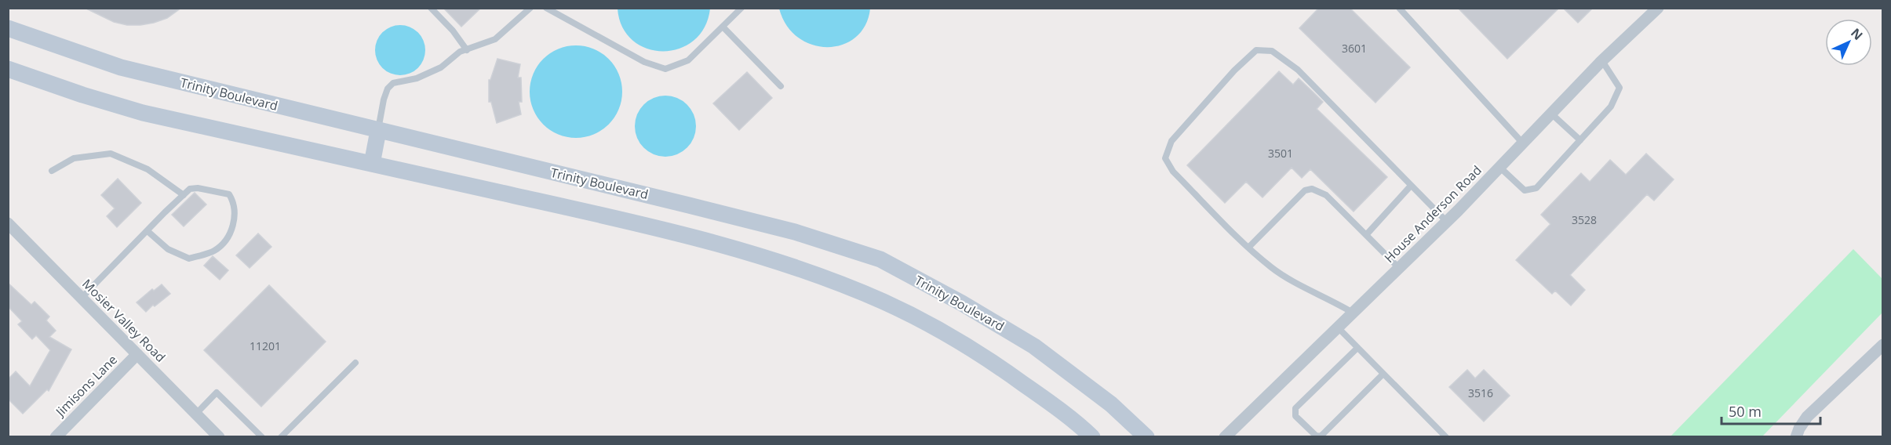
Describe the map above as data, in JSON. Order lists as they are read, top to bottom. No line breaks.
{"streets":{"main road":["Trinity Boulevard"],"street":["House Anderson Road","Mosier Valley Road","Jimisons Lane"]},"crossings":[["Mosier Valley Road","Jimisons Lane"]],"house_numbers":["3601","3501","3528","11201","3516"],"scale_bar":"50 m","north":"top right"}
